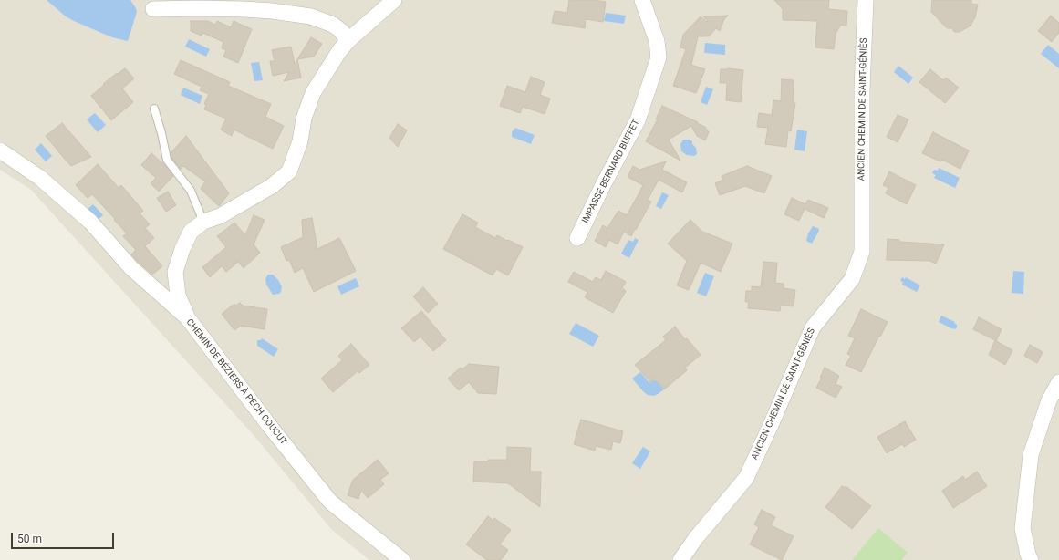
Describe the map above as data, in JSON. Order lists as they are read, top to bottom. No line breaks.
{"streets":{"street":["ANCIEN CHEMIN DE SAINT-GÉNIÈS","IMPASSE BERNARD BUFFET","CHEMIN DE BÉZIERS À PECH COUCUT"]},"scale_bar":"50 m"}
